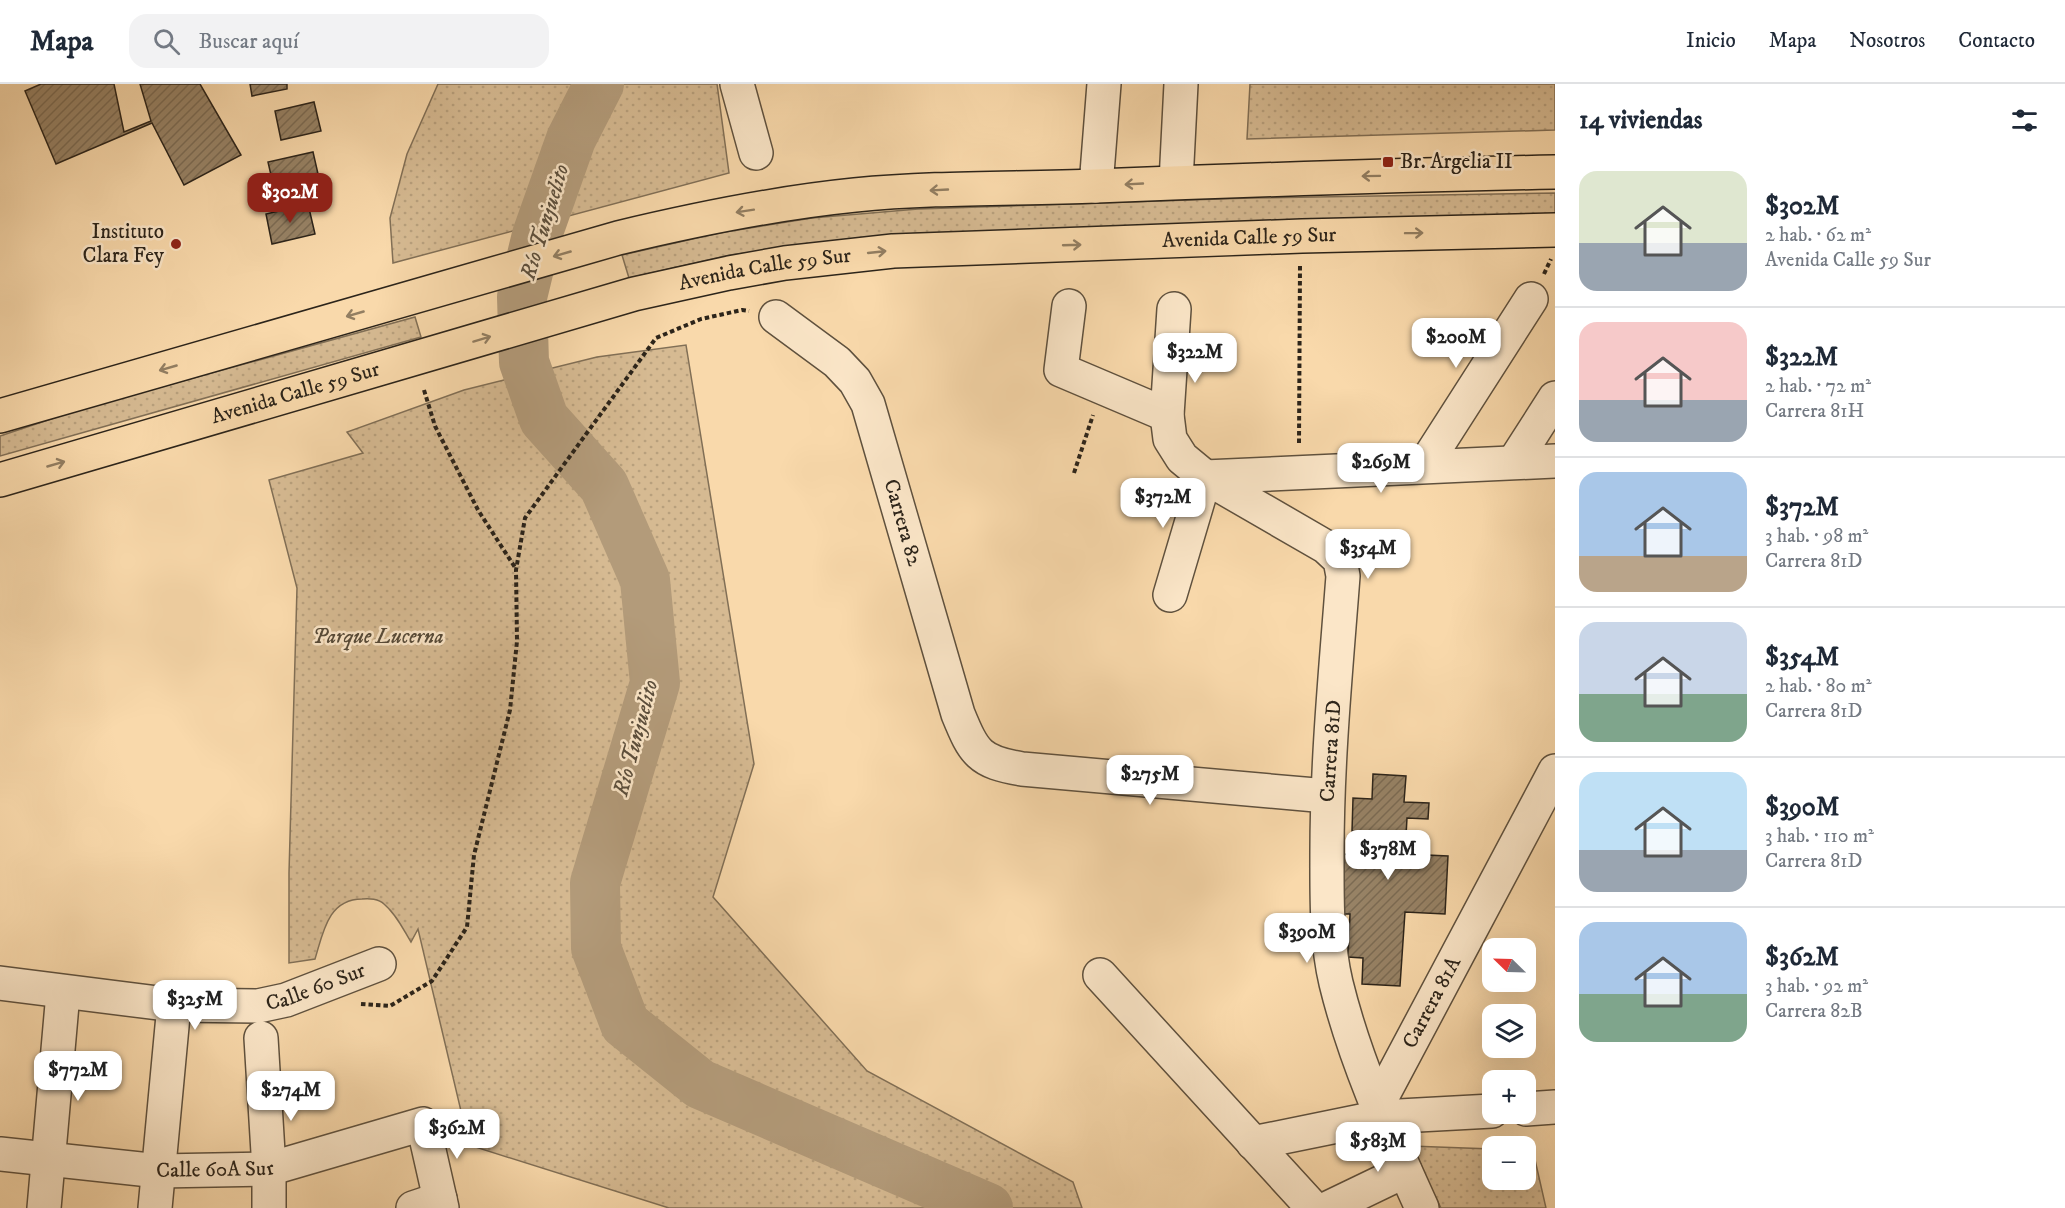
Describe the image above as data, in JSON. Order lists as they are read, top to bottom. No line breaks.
{"streets":{"main road":["Avenida Calle 59 Sur"],"street":["Carrera 82","Carrera 81D","Calle 60 Sur","Carrera 81A","Calle 60A Sur"]},"crossings":[["Carrera 82","Carrera 81D"],["Carrera 81D","Carrera 81A"]],"water":["Río Tunjuelito"],"parks":["Parque Lucerna"],"places":{"transit":["Br. Argelia II"],"other":["Instituto Clara Fey"]},"north":"top left","page":{"header":"Mapa","search":"Buscar aquí","nav":["Inicio","Mapa","Nosotros","Contacto"],"heading":"14 viviendas","list":[{"name":"$302M","note":"2 hab. · 62 m² · Avenida Calle 59 Sur"},{"name":"$322M","note":"2 hab. · 72 m² · Carrera 81H"},{"name":"$372M","note":"3 hab. · 98 m² · Carrera 81D"},{"name":"$354M","note":"2 hab. · 80 m² · Carrera 81D"},{"name":"$390M","note":"3 hab. · 110 m² · Carrera 81D"},{"name":"$362M","note":"3 hab. · 92 m² · Carrera 82B"}],"price":["$302M","$200M","$322M","$269M","$372M","$354M","$275M","$378M","$390M","$325M","$772M","$274M","$362M","$583M"],"map_buttons":["+","−"]}}
